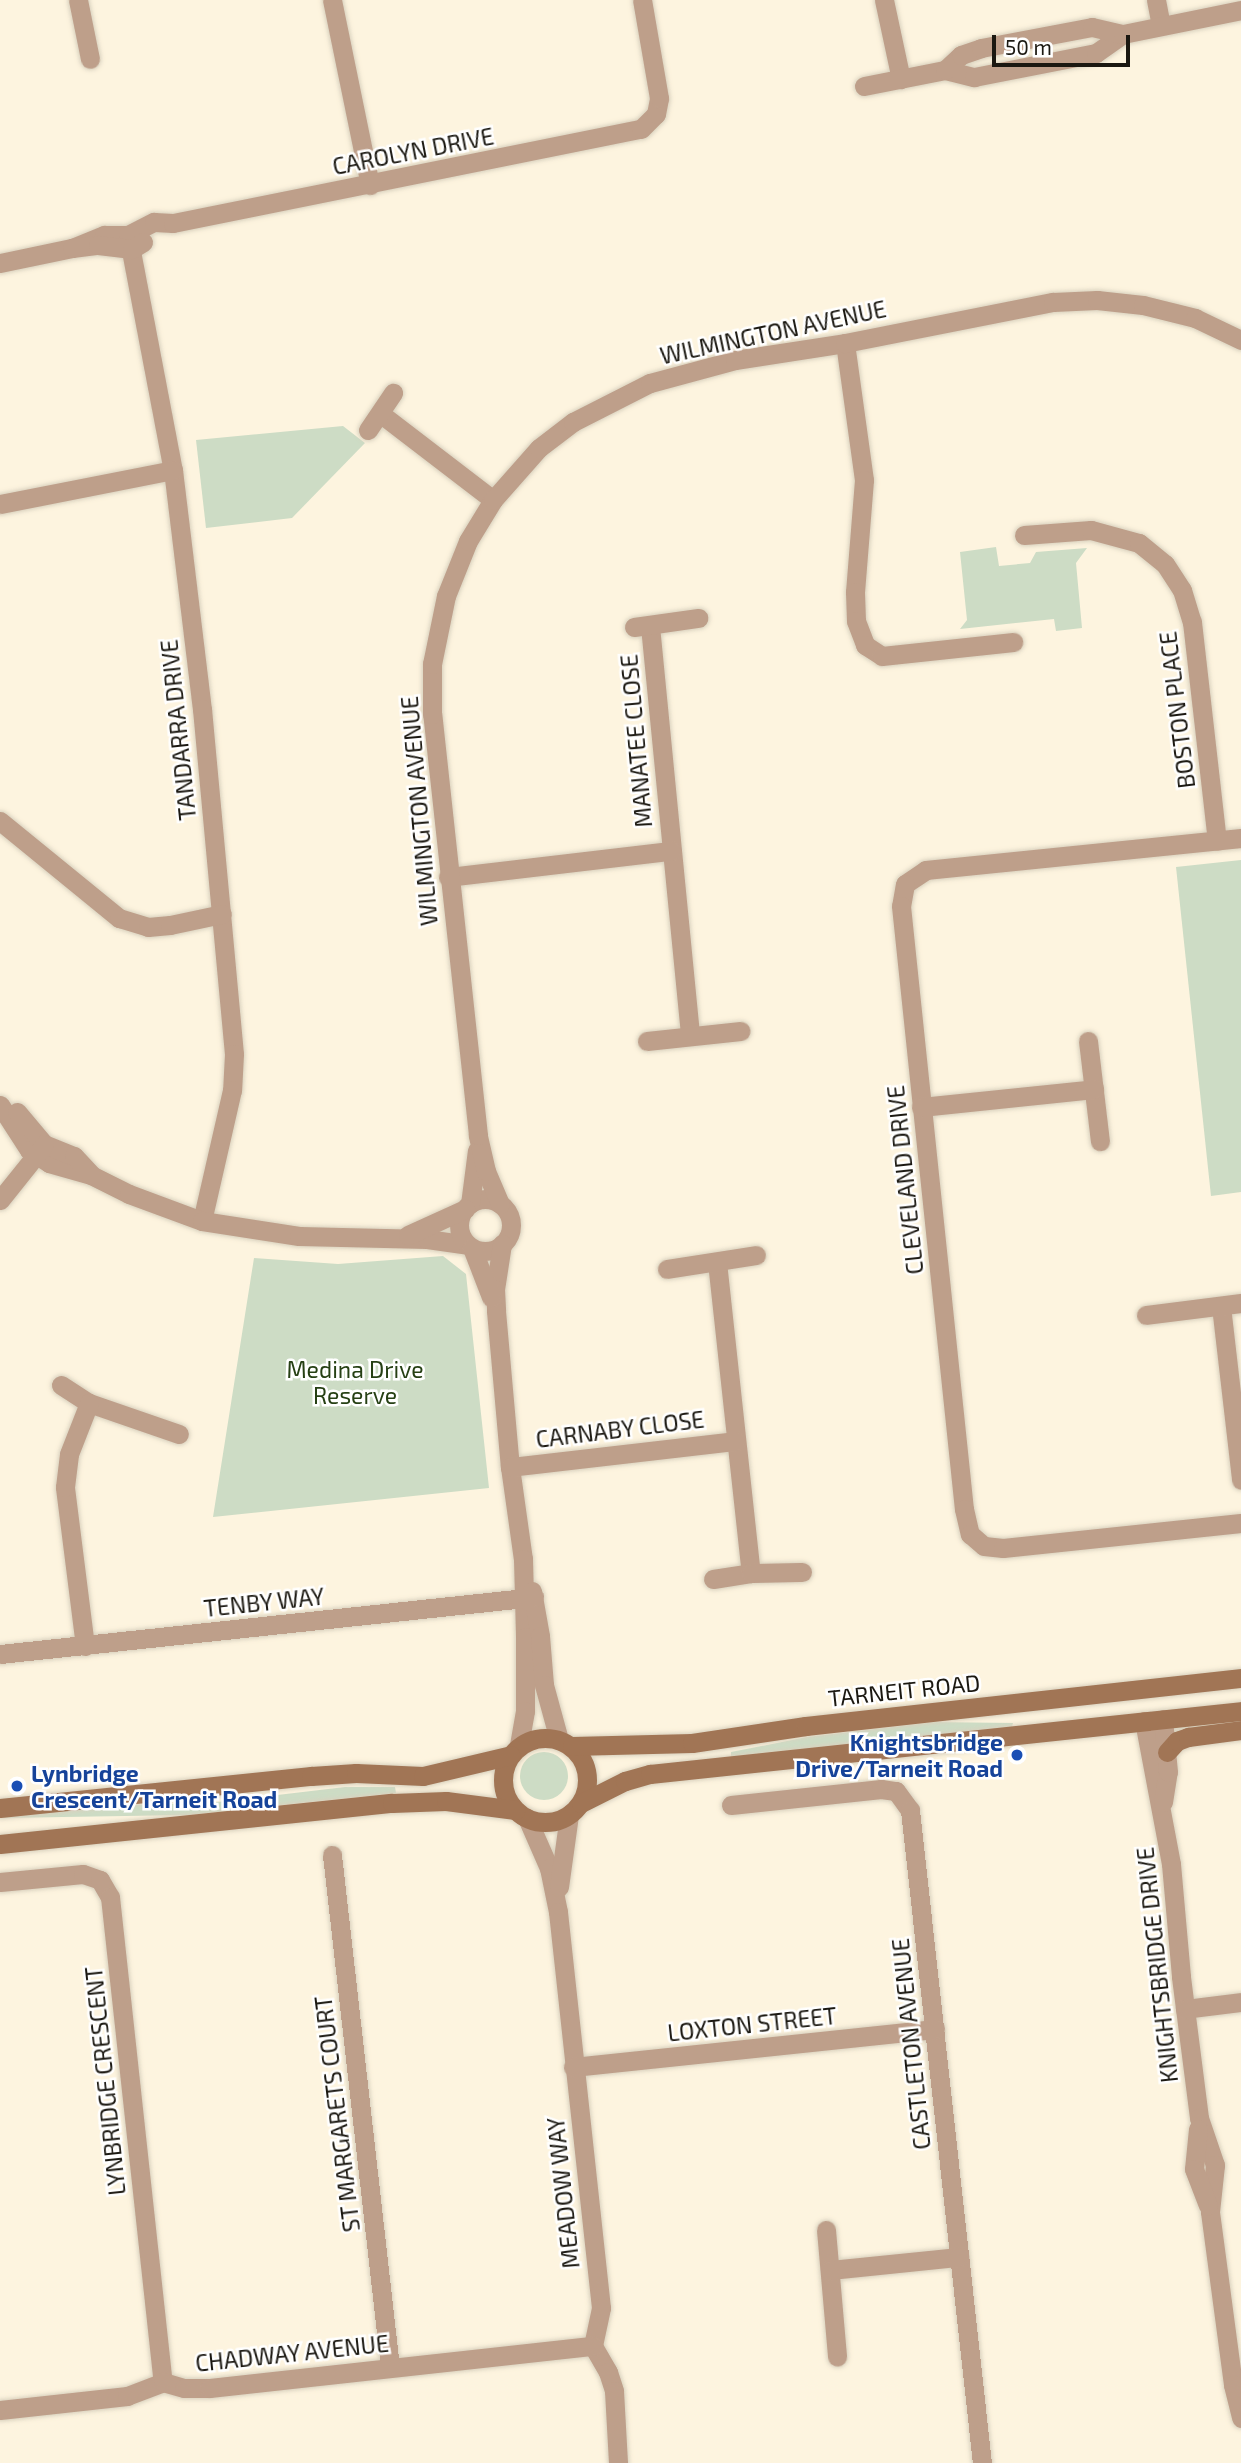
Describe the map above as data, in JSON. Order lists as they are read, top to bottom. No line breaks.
{"streets":{"main road":["TARNEIT ROAD"],"street":["CAROLYN DRIVE","WILMINGTON AVENUE","BOSTON PLACE","TANDARRA DRIVE","MANATEE CLOSE","CLEVELAND DRIVE","CARNABY CLOSE","TENBY WAY","KNIGHTSBRIDGE DRIVE","LOXTON STREET","CASTLETON AVENUE","LYNBRIDGE CRESCENT","ST MARGARETS COURT","MEADOW WAY","CHADWAY AVENUE"]},"crossings":[["CAROLYN DRIVE","TANDARRA DRIVE"],["WILMINGTON AVENUE","MANATEE CLOSE"],["BOSTON PLACE","CLEVELAND DRIVE"],["TARNEIT ROAD","MEADOW WAY"],["LOXTON STREET","CASTLETON AVENUE"],["LOXTON STREET","MEADOW WAY"],["LYNBRIDGE CRESCENT","CHADWAY AVENUE"],["ST MARGARETS COURT","CHADWAY AVENUE"],["MEADOW WAY","CHADWAY AVENUE"]],"parks":["Medina Drive Reserve"],"places":["Knightsbridge Drive/Tarneit Road","Lynbridge Crescent/Tarneit Road"],"scale_bar":"50 m"}
